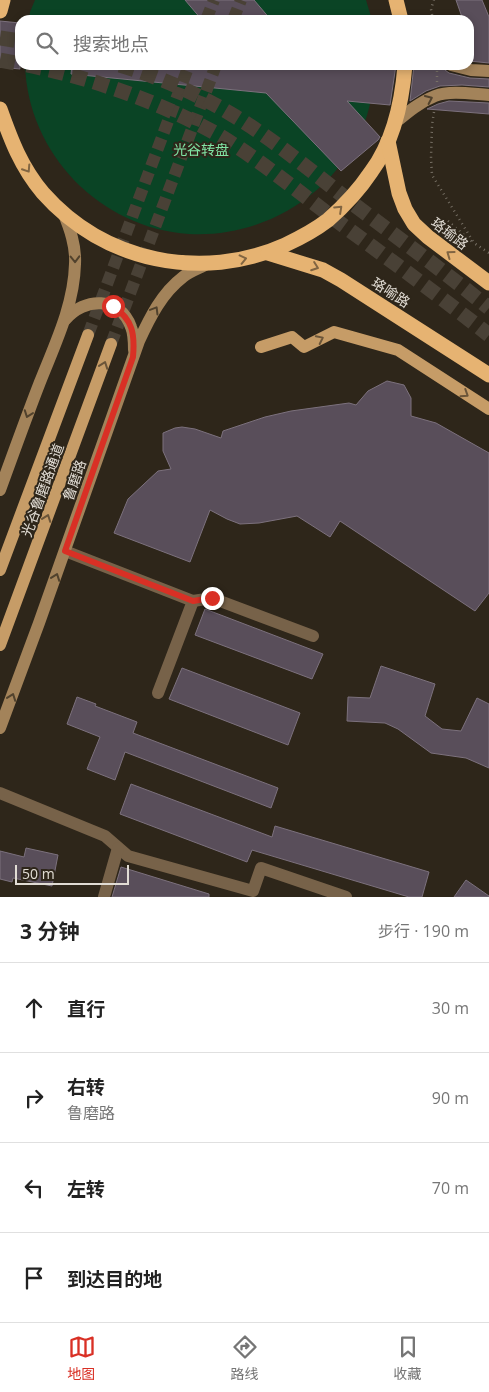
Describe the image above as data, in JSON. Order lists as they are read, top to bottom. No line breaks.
{"streets":{"highway":["珞瑜路","珞喻路"],"main road":["鲁磨路","光谷鲁磨路通道"]},"one_way":["珞瑜路","珞喻路","鲁磨路"],"parks":["光谷转盘"],"scale_bar":"50 m","page":{"search":"搜索地点","scale":"50 m","heading":["3 分钟","步行 · 190 m"],"list":[["直行","30 m"],["右转","鲁磨路","90 m"],["左转","70 m"],"到达目的地"],"nav":["地图","路线","收藏"]}}
